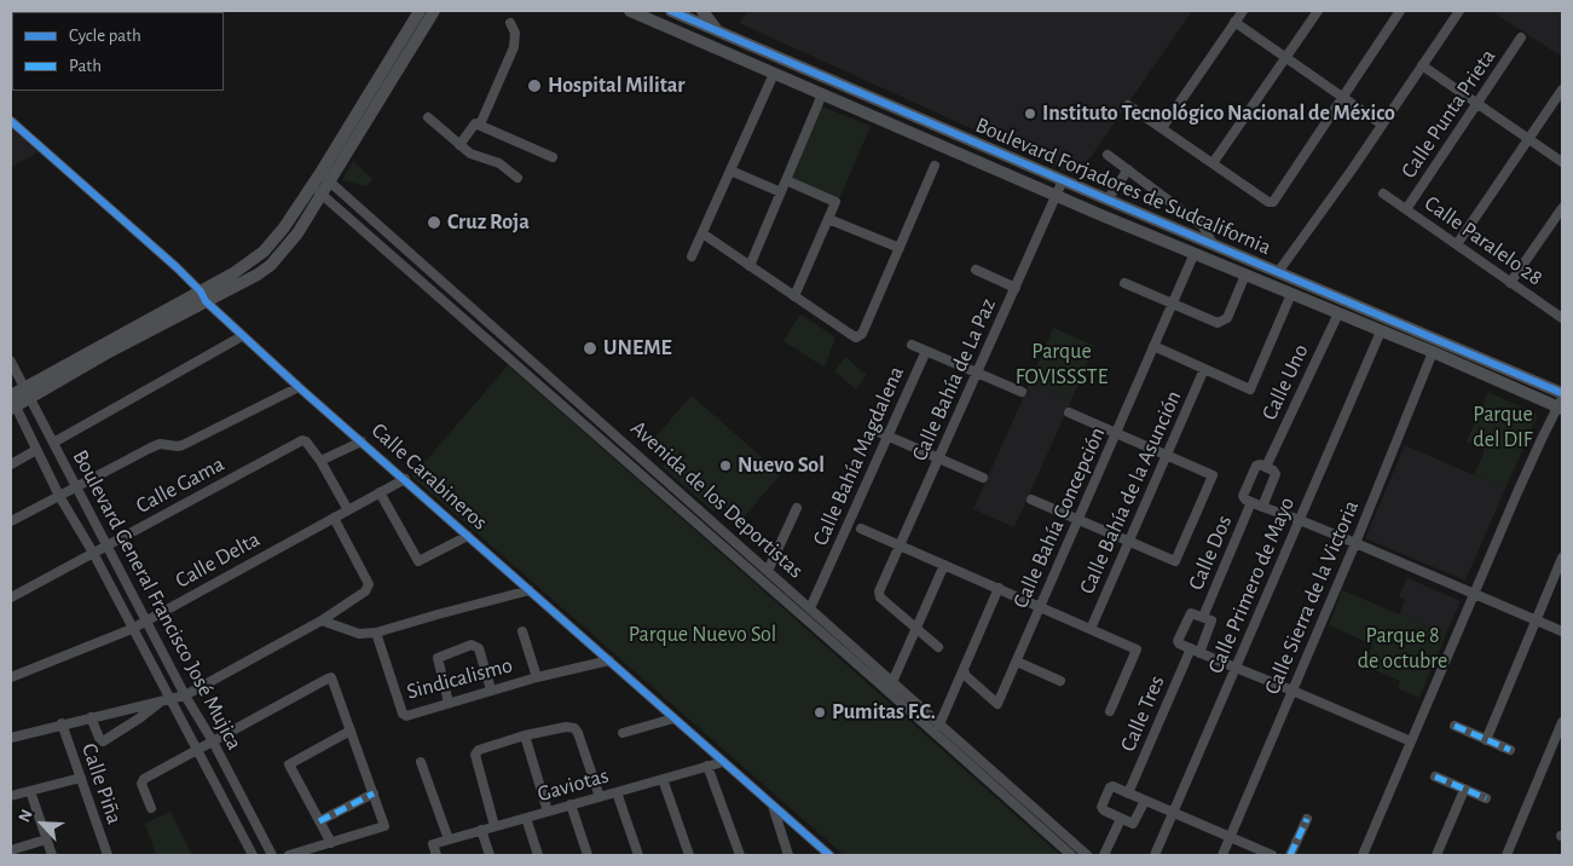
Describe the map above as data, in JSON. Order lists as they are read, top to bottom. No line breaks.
{"streets":{"main road":["Boulevard Forjadores de Sudcalifornia"],"street":["Calle Punta Prieta","Calle Paralelo 28","Calle Bahía de La Paz","Calle Uno","Calle Bahía Magdalena","Calle Carabineros","Calle Gama","Calle Bahía de la Asunción","Avenida de los Deportistas","Calle Bahía Concepción","Calle Dos","Calle Delta","Calle Primero de Mayo","Calle Sierra de la Victoria","Boulevard General Francisco José Mujica","Sindicalismo","Calle Tres","Calle Piña","Gaviotas"]},"crossings":[["Calle Punta Prieta","Calle Paralelo 28"],["Boulevard Forjadores de Sudcalifornia","Calle Bahía de La Paz"],["Boulevard Forjadores de Sudcalifornia","Calle Uno"],["Boulevard Forjadores de Sudcalifornia","Calle Bahía Concepción"],["Boulevard Forjadores de Sudcalifornia","Calle Primero de Mayo"],["Boulevard Forjadores de Sudcalifornia","Calle Sierra de la Victoria"],["Calle Bahía Magdalena","Avenida de los Deportistas"],["Calle Carabineros","Calle Delta"],["Calle Carabineros","Sindicalismo"],["Calle Carabineros","Gaviotas"],["Calle Gama","Boulevard General Francisco José Mujica"],["Calle Dos","Calle Tres"],["Calle Delta","Boulevard General Francisco José Mujica"]],"parks":["Parque FOVISSSTE","Parque del DIF","Parque Nuevo Sol","Parque 8 de octubre"],"places":["Hospital Militar","Instituto Tecnológico Nacional de México","Cruz Roja","UNEME","Nuevo Sol","Pumitas F.C."],"legend":["Cycle path","Path"],"north":"top left"}
